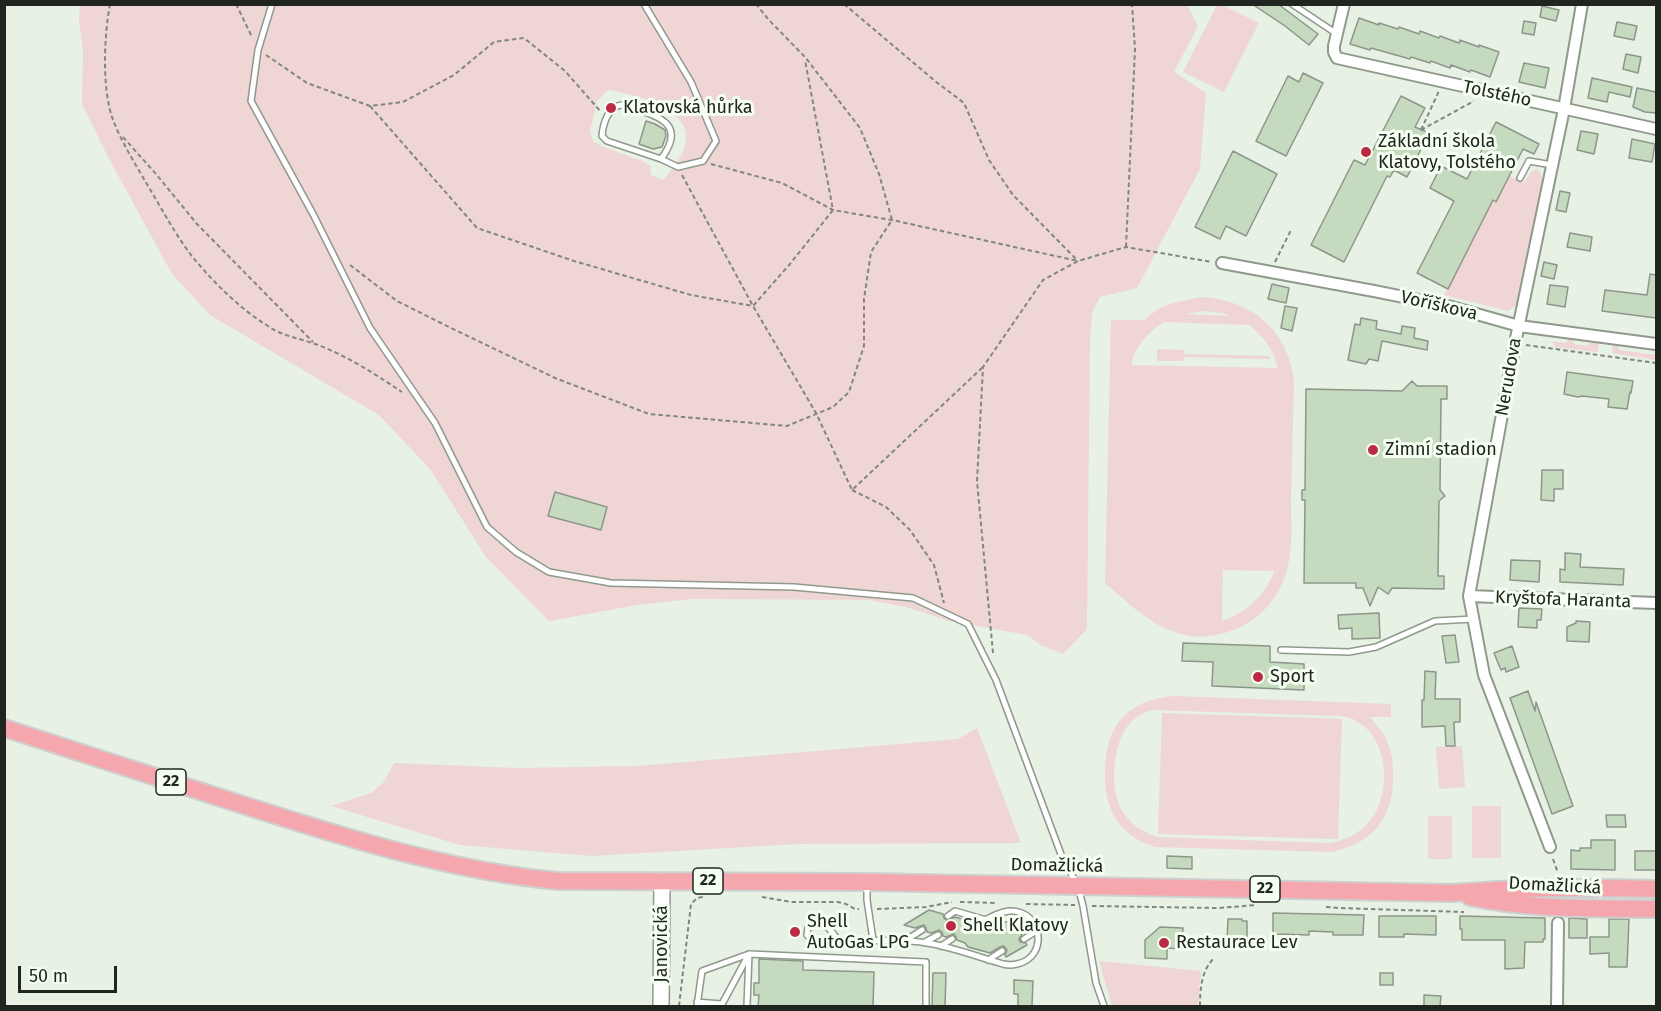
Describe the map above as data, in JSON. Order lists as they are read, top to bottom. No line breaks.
{"streets":{"main road":["22","Domažlická","Janovická"],"street":["Tolstého","Voříškova","Nerudova","Kryštofa Haranta"]},"crossings":[["Tolstého","Nerudova"],["Voříškova","Nerudova"],["Nerudova","Kryštofa Haranta"],["22","Domažlická"],["22","Janovická"],["Domažlická","Janovická"]],"places":["Klatovská hůrka","Základní škola Klatovy, Tolstého","Zimní stadion","Sport","Shell Klatovy","Shell AutoGas LPG","Restaurace Lev"],"scale_bar":"50 m"}
